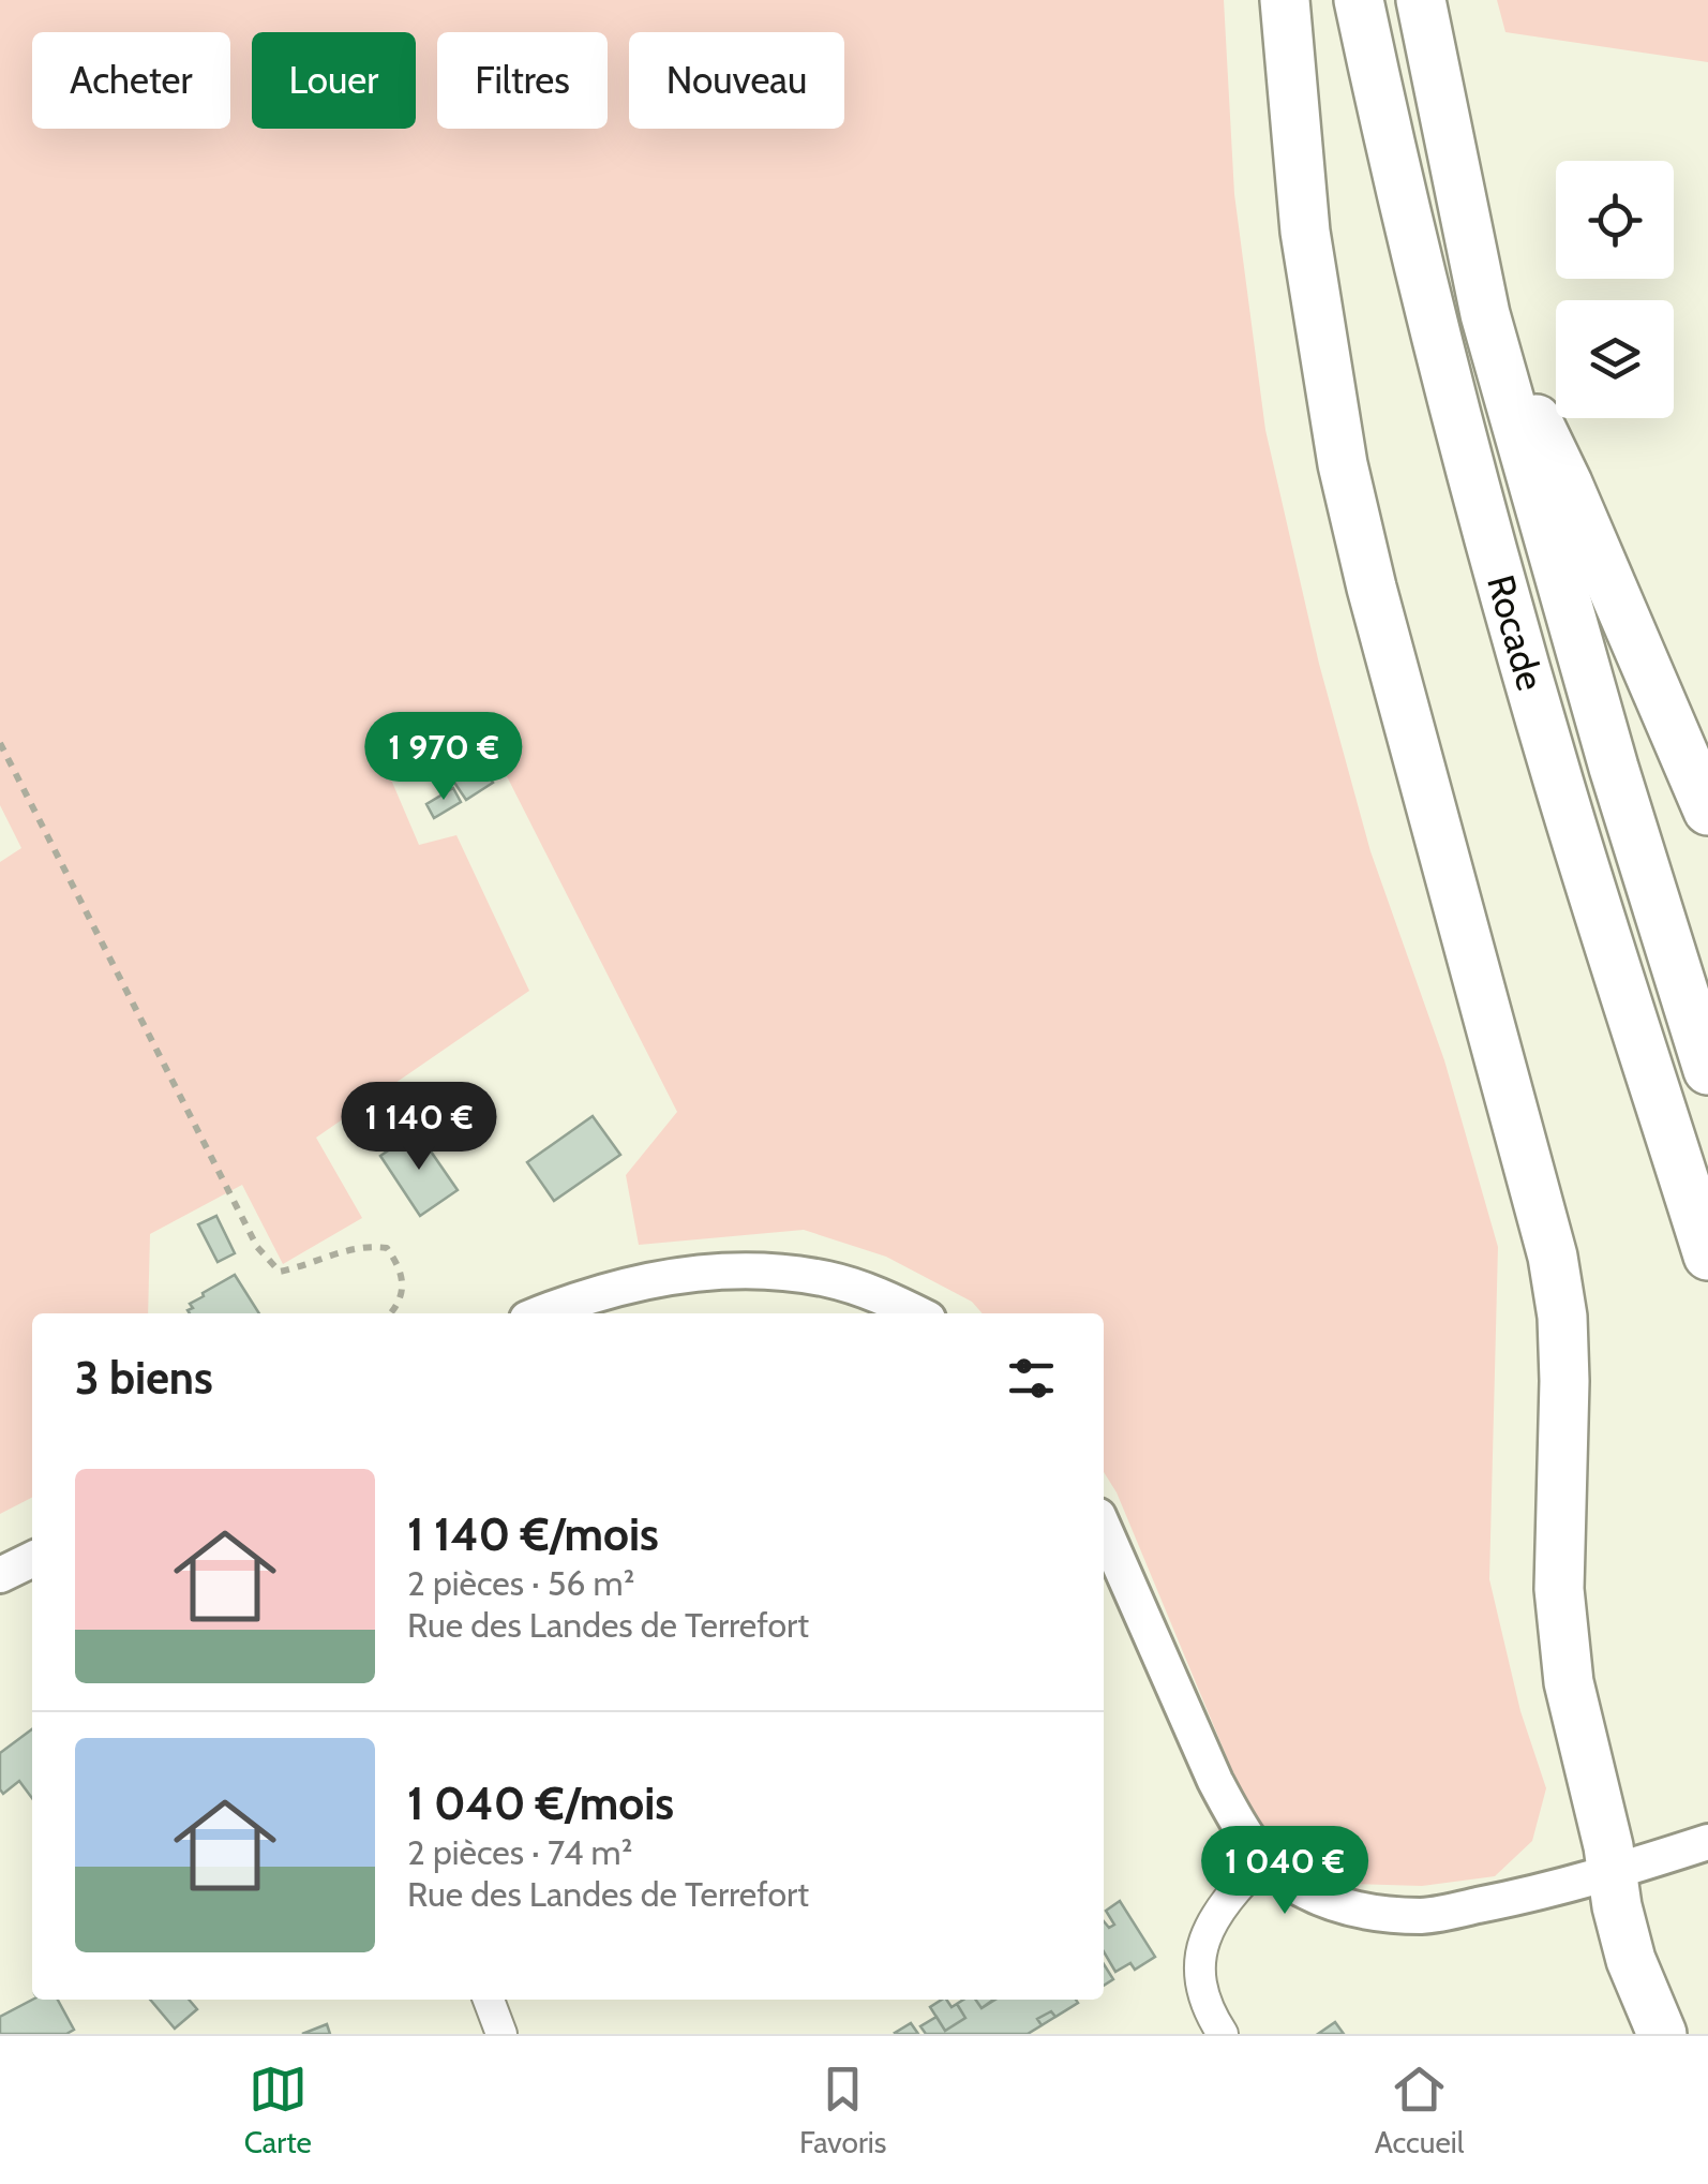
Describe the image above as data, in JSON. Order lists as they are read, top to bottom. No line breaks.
{"streets":{"highway":["Rocade"]},"page":{"chip":["Acheter","Louer","Filtres","Nouveau"],"price":["1 970 €","1 140 €","1 040 €"],"heading":"3 biens","list":[{"name":"1 140 €/mois","note":"2 pièces · 56 m² · Rue des Landes de Terrefort"},{"name":"1 040 €/mois","note":"2 pièces · 74 m² · Rue des Landes de Terrefort"}],"tabs":["Carte","Favoris","Accueil"]}}
